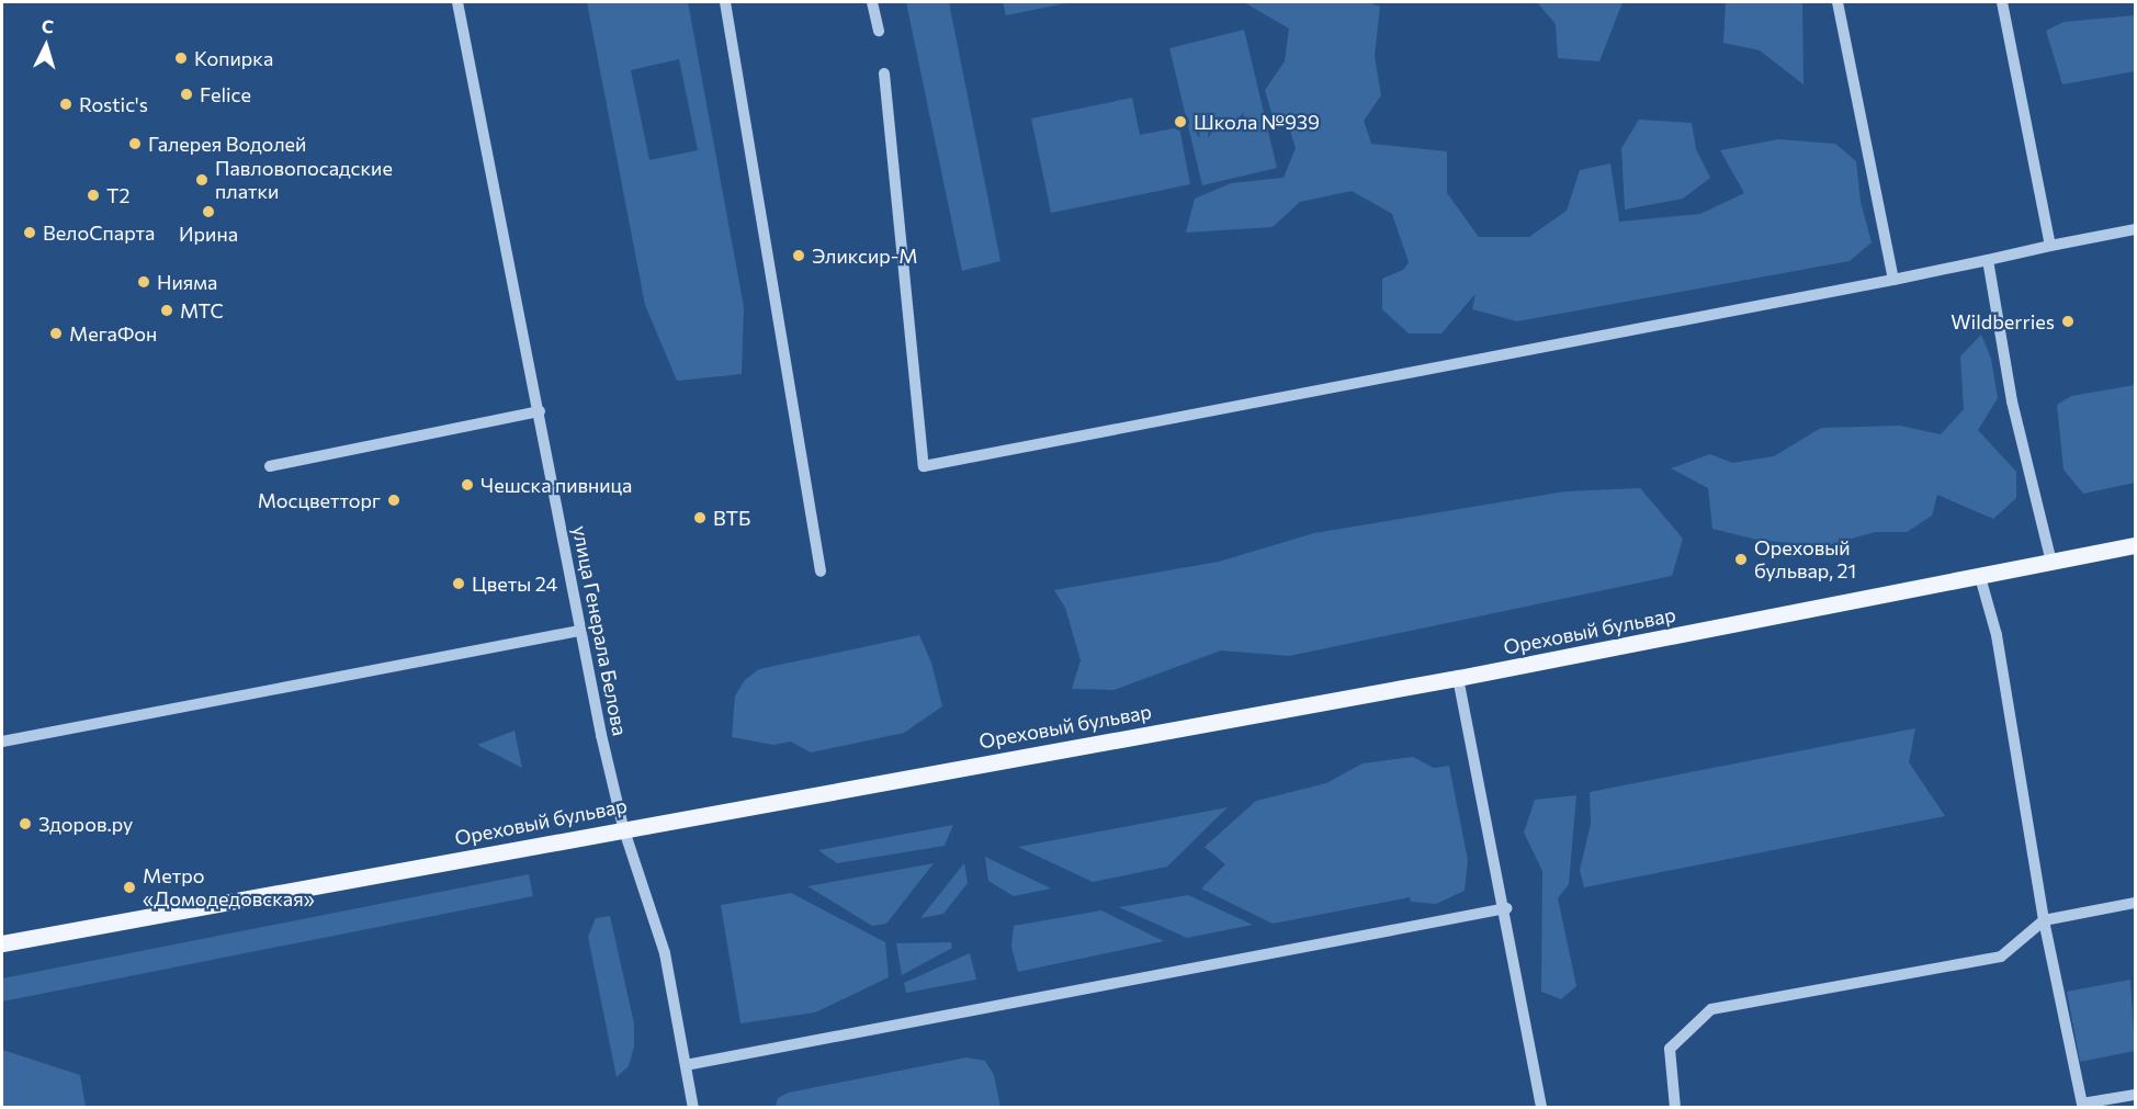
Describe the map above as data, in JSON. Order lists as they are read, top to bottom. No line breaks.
{"streets":{"main road":["Ореховый бульвар"],"street":["улица Генерала Белова"]},"crossings":[["улица Генерала Белова","Ореховый бульвар"]],"places":["Копирка","Felice","Rostic's","Школа №939","Галерея Водолей","Павловопосадские платки","T2","Ирина","ВелоСпарта","Эликсир-М","Нияма","МТС","Wildberries","МегаФон","Чешска пивница","Мосцветторг","ВТБ","Ореховый бульвар, 21","Цветы 24","Здоров.ру","Метро «Домодедовская»"],"north":"top"}
